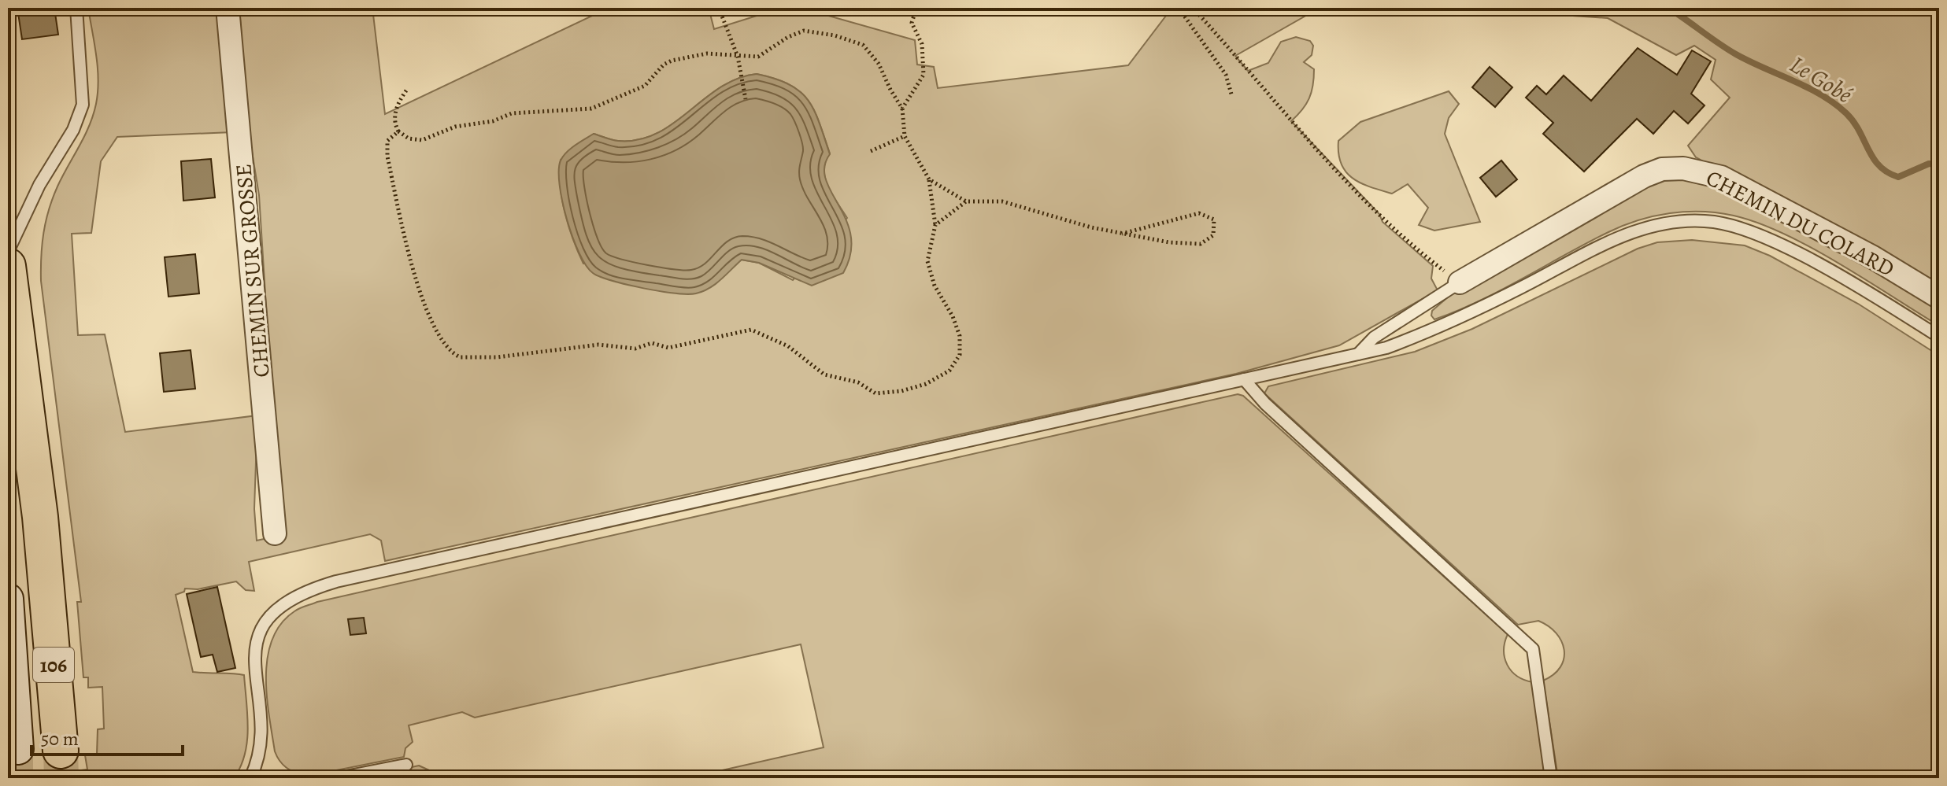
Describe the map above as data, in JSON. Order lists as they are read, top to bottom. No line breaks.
{"streets":{"main road":["106"],"street":["CHEMIN DU COLARD","CHEMIN SUR GROSSE"]},"water":["Le Gobé"],"scale_bar":"50 m"}
